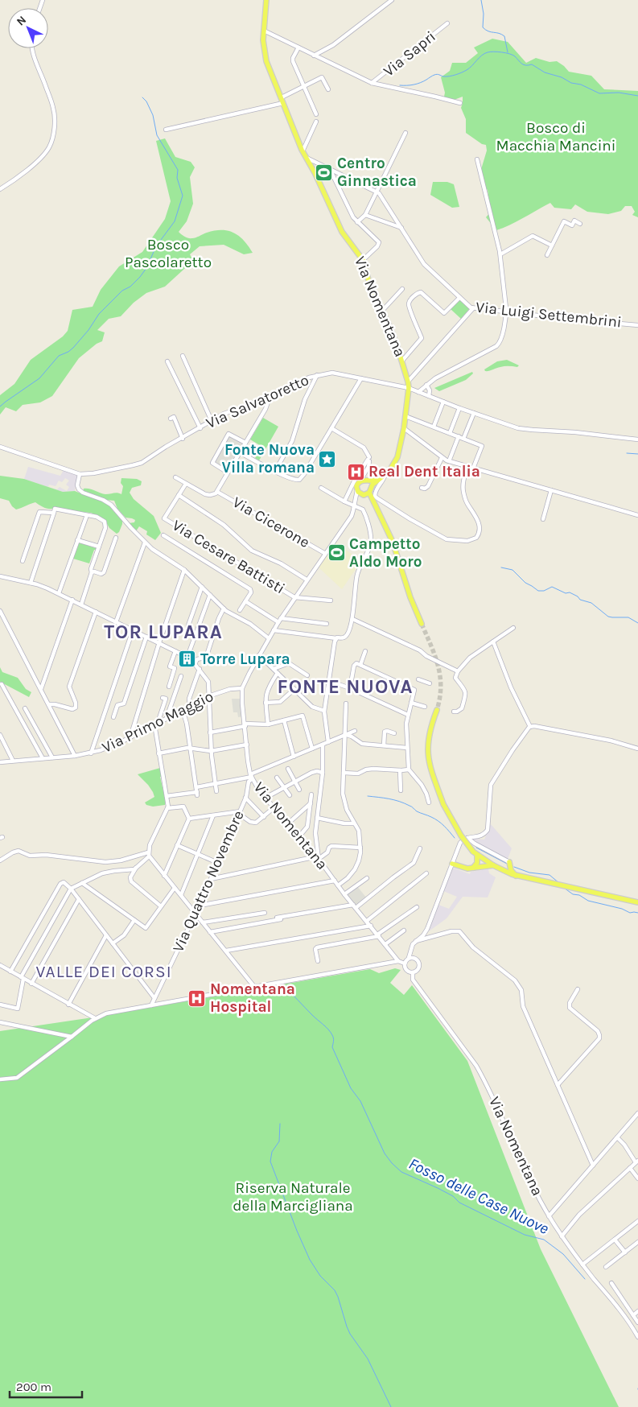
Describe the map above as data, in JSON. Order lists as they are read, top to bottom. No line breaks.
{"streets":{"main road":["Via Nomentana"],"street":["Via Sapri","Via Luigi Settembrini","Via Salvatoretto","Via Cicerone","Via Cesare Battisti","Via Primo Maggio","Via Quattro Novembre"]},"crossings":[["Via Nomentana","Via Luigi Settembrini"],["Via Nomentana","Via Salvatoretto"],["Via Nomentana","Via Cicerone"],["Via Nomentana","Via Cesare Battisti"],["Via Nomentana","Via Primo Maggio"],["Via Nomentana","Via Quattro Novembre"]],"districts":["TOR LUPARA","FONTE NUOVA","VALLE DEI CORSI"],"water":["Fosso delle Case Nuove"],"parks":["Bosco di Macchia Mancini","Bosco Pascolaretto","Riserva Naturale della Marcigliana"],"places":{"sports":["Centro Ginnastica","Campetto Aldo Moro"],"place":["Fonte Nuova Villa romana"],"hospital":["Real Dent Italia","Nomentana Hospital"],"building":["Torre Lupara"]},"scale_bar":"200 m","north":"top left"}
